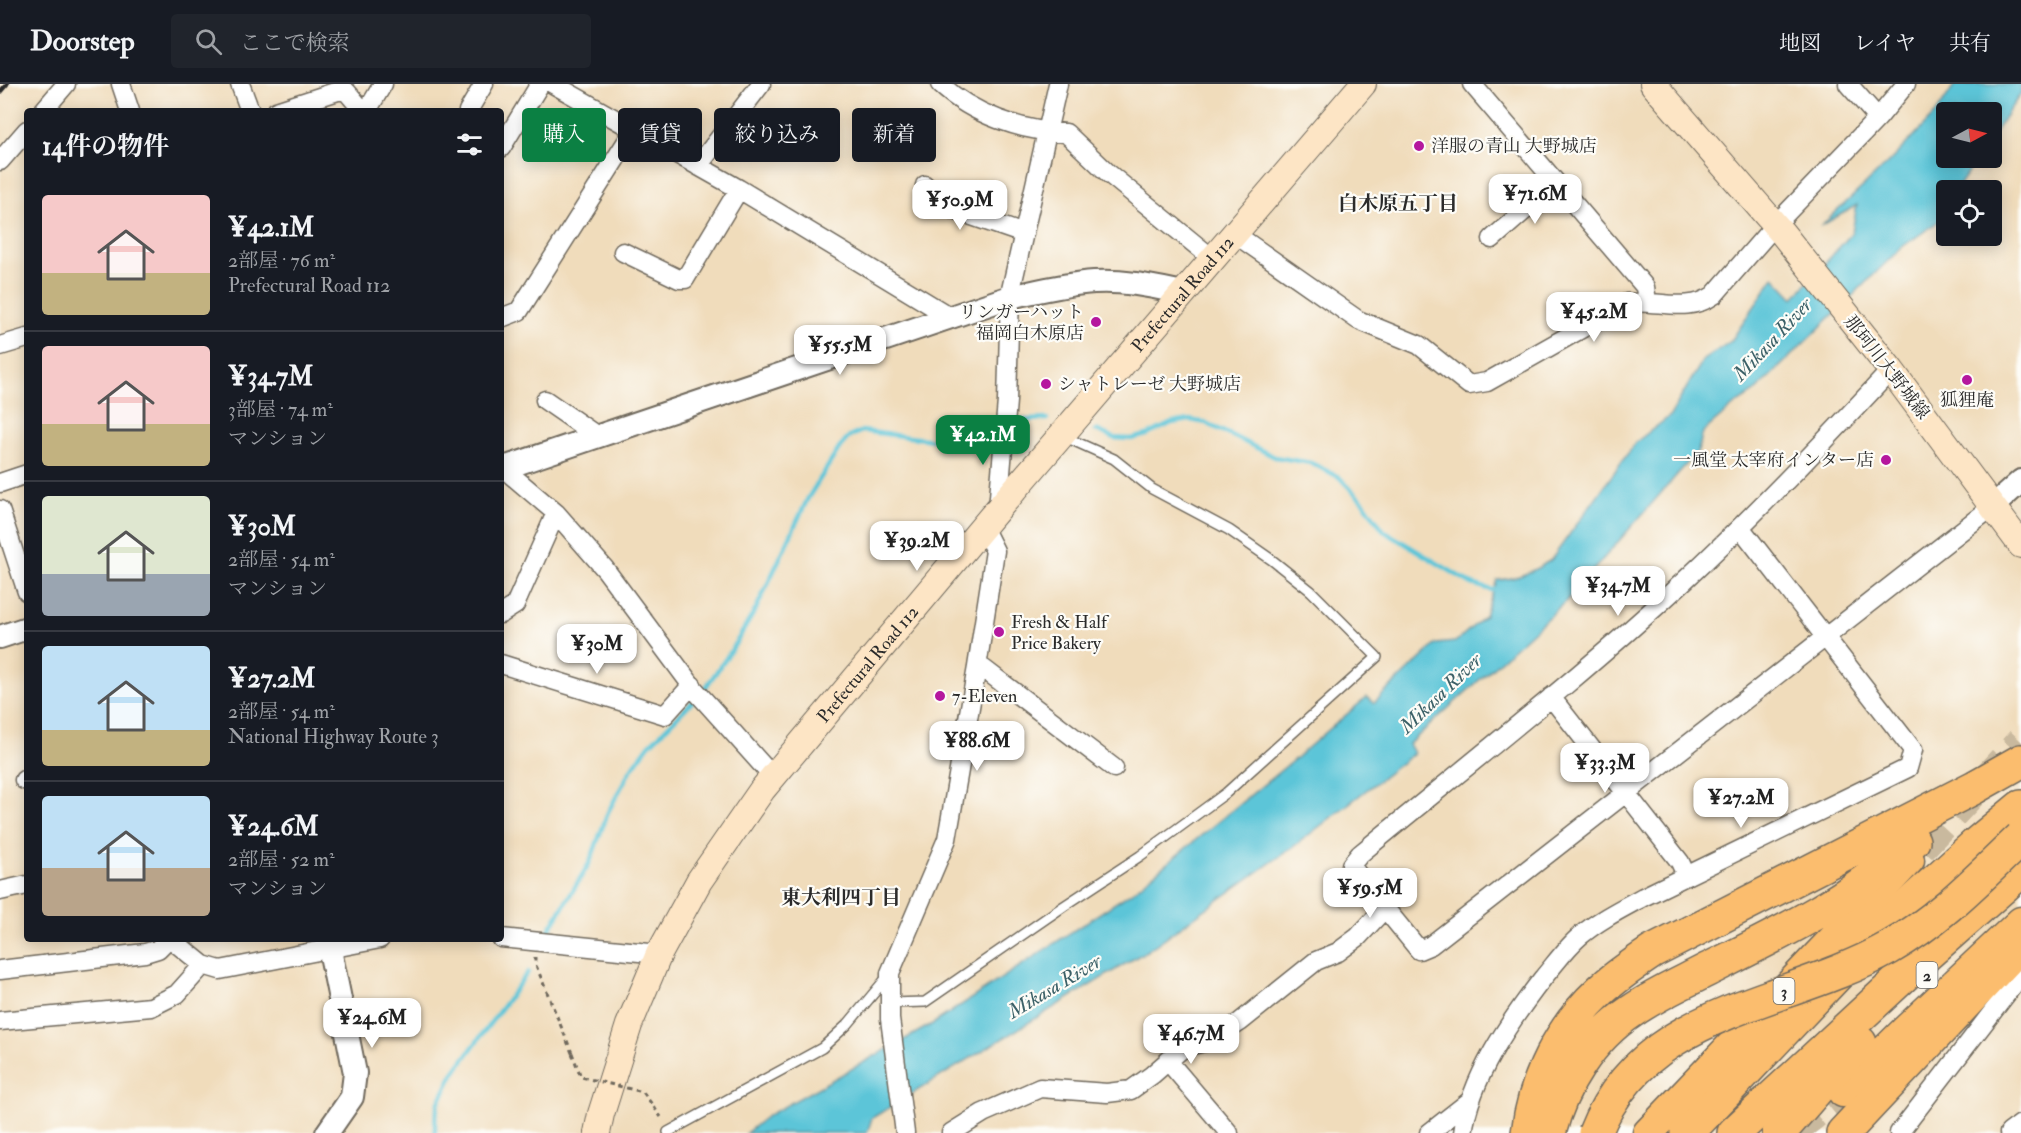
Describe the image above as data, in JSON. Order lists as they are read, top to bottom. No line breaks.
{"streets":{"highway":["2","3"],"main road":["Prefectural Road 112","那珂川大野城線"]},"districts":["白木原五丁目","東大利四丁目"],"water":["Mikasa River"],"places":["洋服の青山 大野城店","リンガーハット 福岡白木原店","狐狸庵","シャトレーゼ 大野城店","一風堂 太宰府インター店","Fresh & Half Price Bakery","7-Eleven"],"north":"right","page":{"header":"Doorstep","search":"ここで検索","nav":["地図","レイヤ","共有"],"chip":["購入","賃貸","絞り込み","新着"],"heading":"14件の物件","price":["¥71.6M","¥50.9M","¥45.2M","¥55.5M","¥42.1M","¥39.2M","¥34.7M","¥30M","¥88.6M","¥33.3M","¥27.2M","¥59.5M","¥24.6M","¥46.7M"],"list":[{"name":"¥42.1M","note":"2部屋 · 76 m² · Prefectural Road 112"},{"name":"¥34.7M","note":"3部屋 · 74 m² · マンション"},{"name":"¥30M","note":"2部屋 · 54 m² · マンション"},{"name":"¥27.2M","note":"2部屋 · 54 m² · National Highway Route 3"},{"name":"¥24.6M","note":"2部屋 · 52 m² · マンション"}]}}
